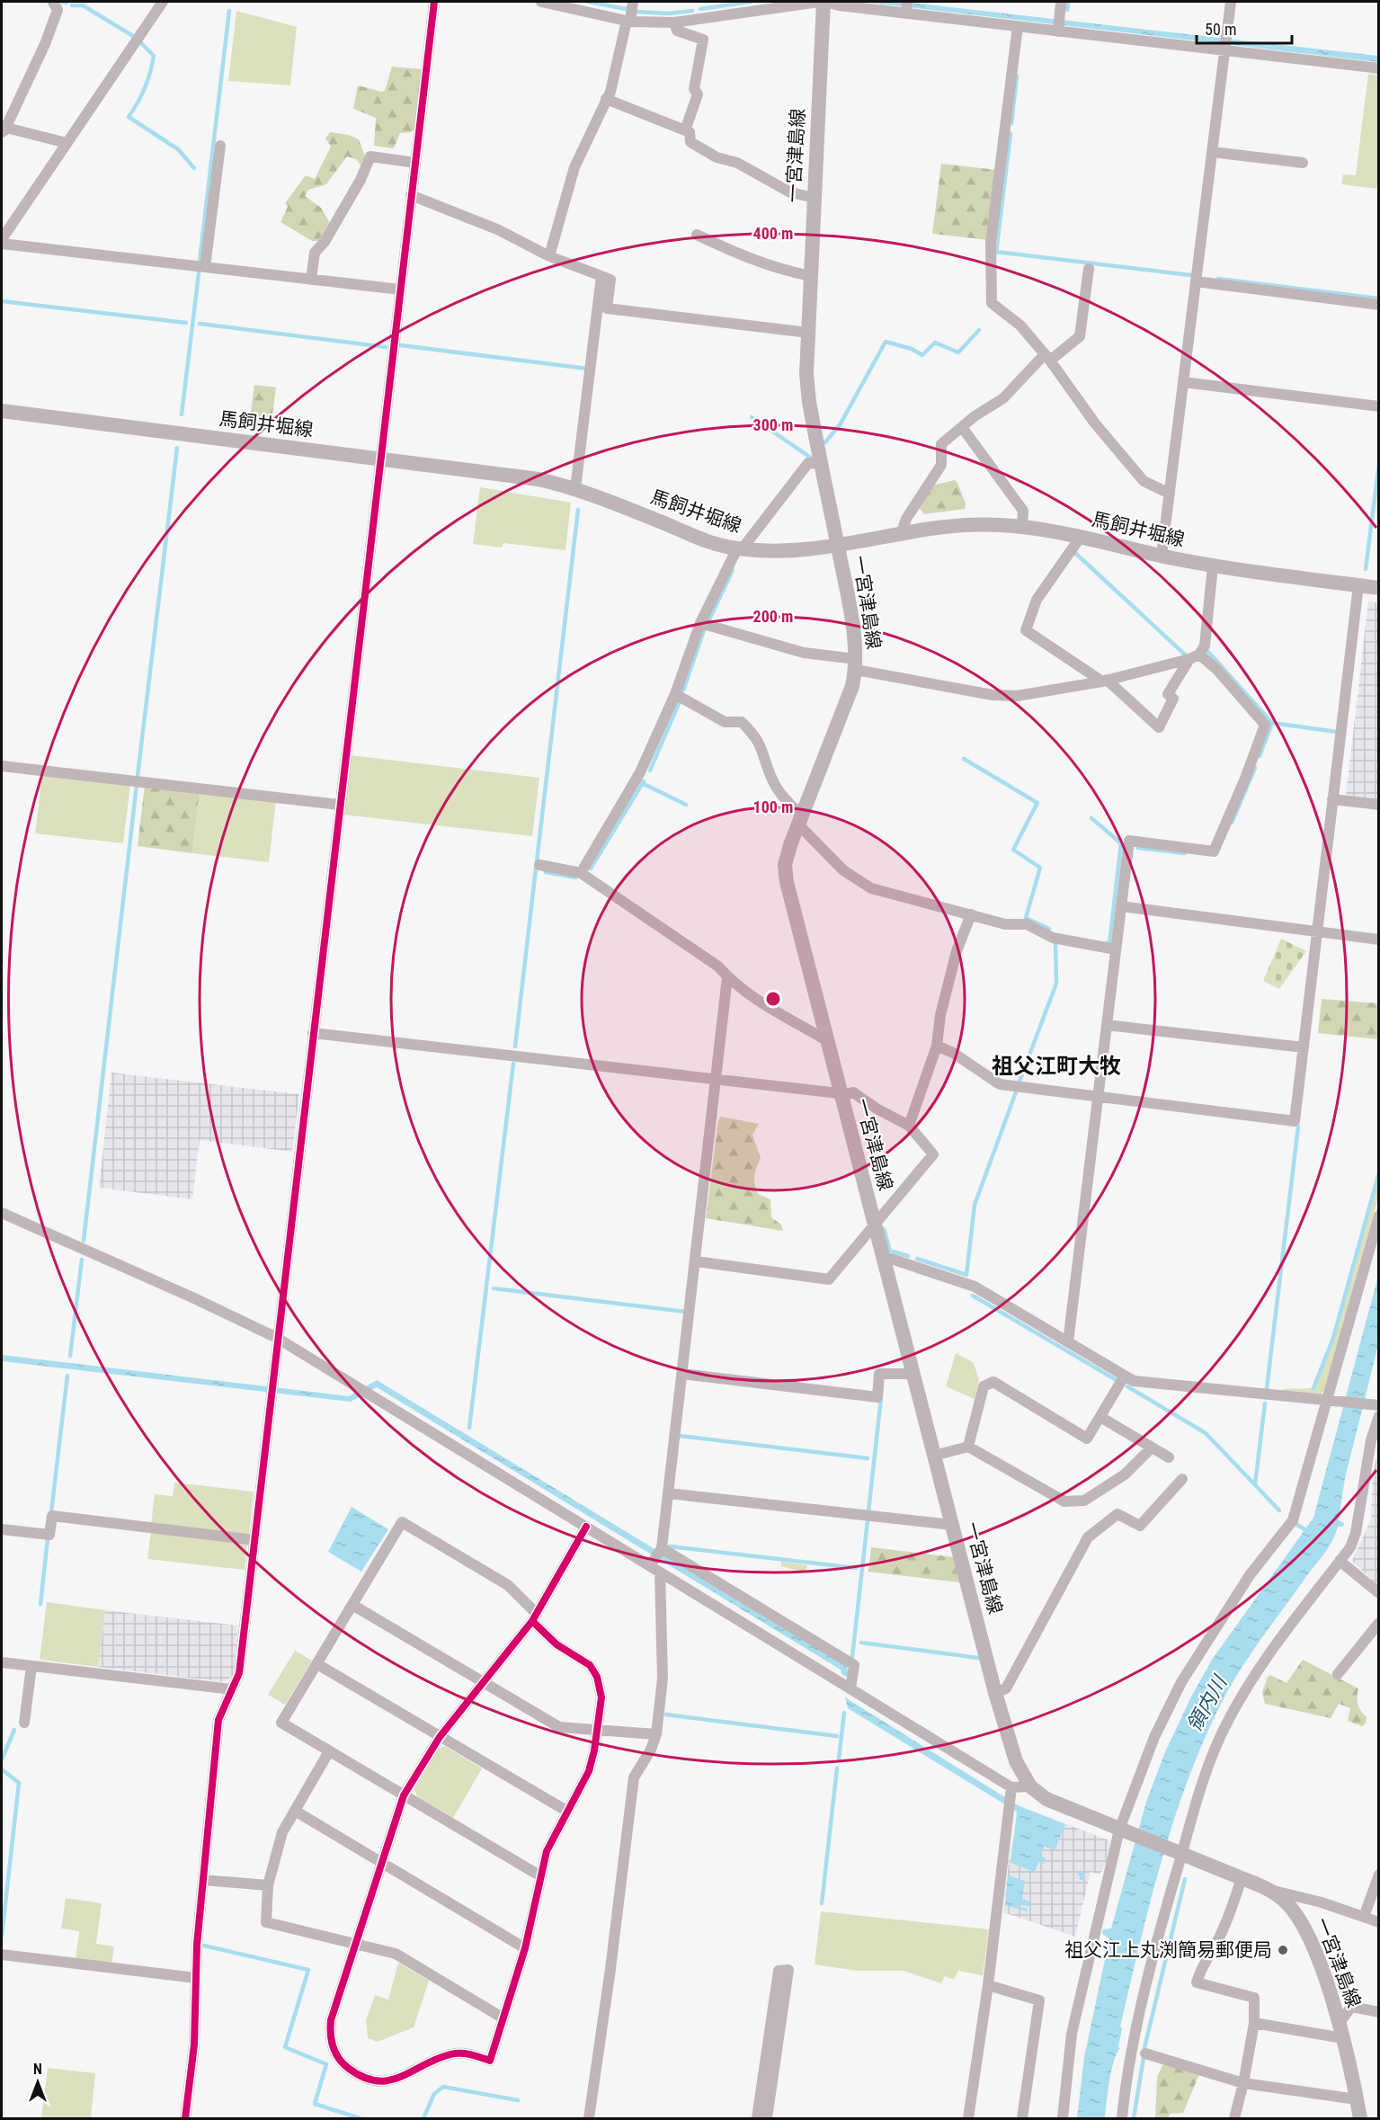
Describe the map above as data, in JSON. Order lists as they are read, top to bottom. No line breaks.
{"streets":{"main road":["一宮津島線","馬飼井堀線"]},"crossings":[["一宮津島線","馬飼井堀線"]],"districts":["祖父江町大牧"],"water":["領内川"],"places":["祖父江上丸渕簡易郵便局"],"scale_bar":"50 m","north":"top","rings":["400 m","300 m","200 m","100 m"]}
